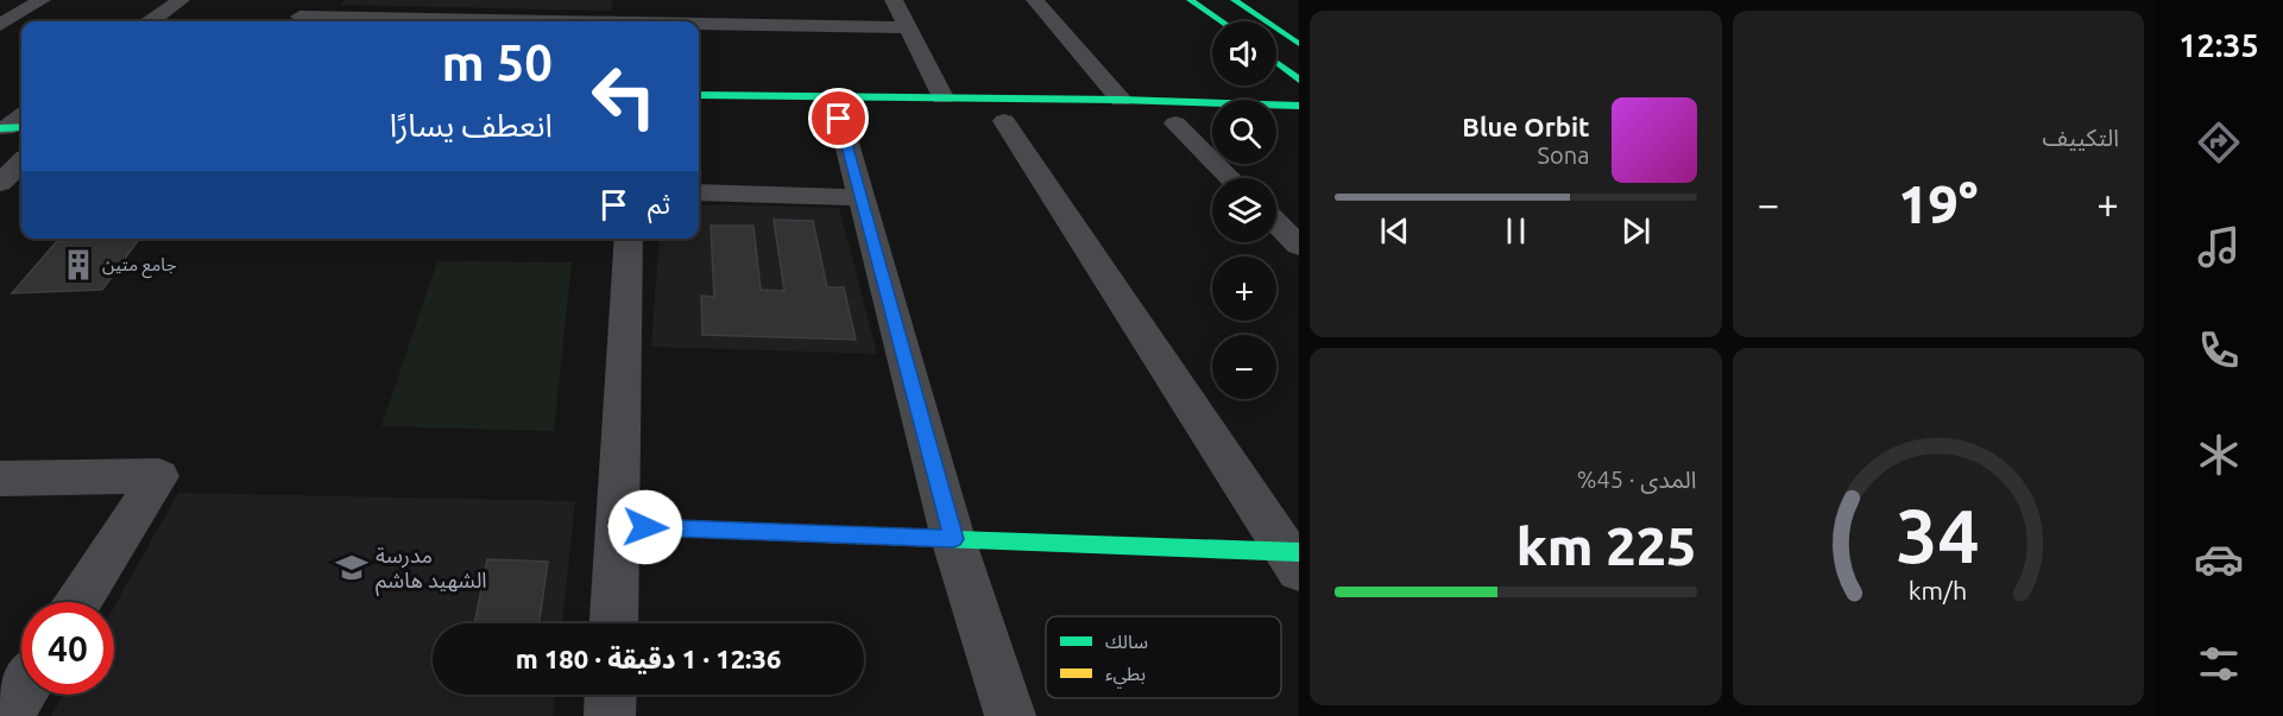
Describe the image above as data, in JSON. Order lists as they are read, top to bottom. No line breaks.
{"places":{"building":["جامع متين"],"school or university":["مدرسة الشهيد هاشم"]},"legend":["سالك","بطيء"],"page":{"tabs":"12:35","tile":["التكييف",["المدى · 45%","225 km"]],"map_buttons":["+","−"],"turn":["50 m","انعطف يسارًا"],"song":["Blue Orbit","Sona"],"then":"ثم","heat":["−","19°","+"],"limit":"40","trip":"12:36 · 1 دقيقة · 180 m","gauge":["34","km/h"]}}
